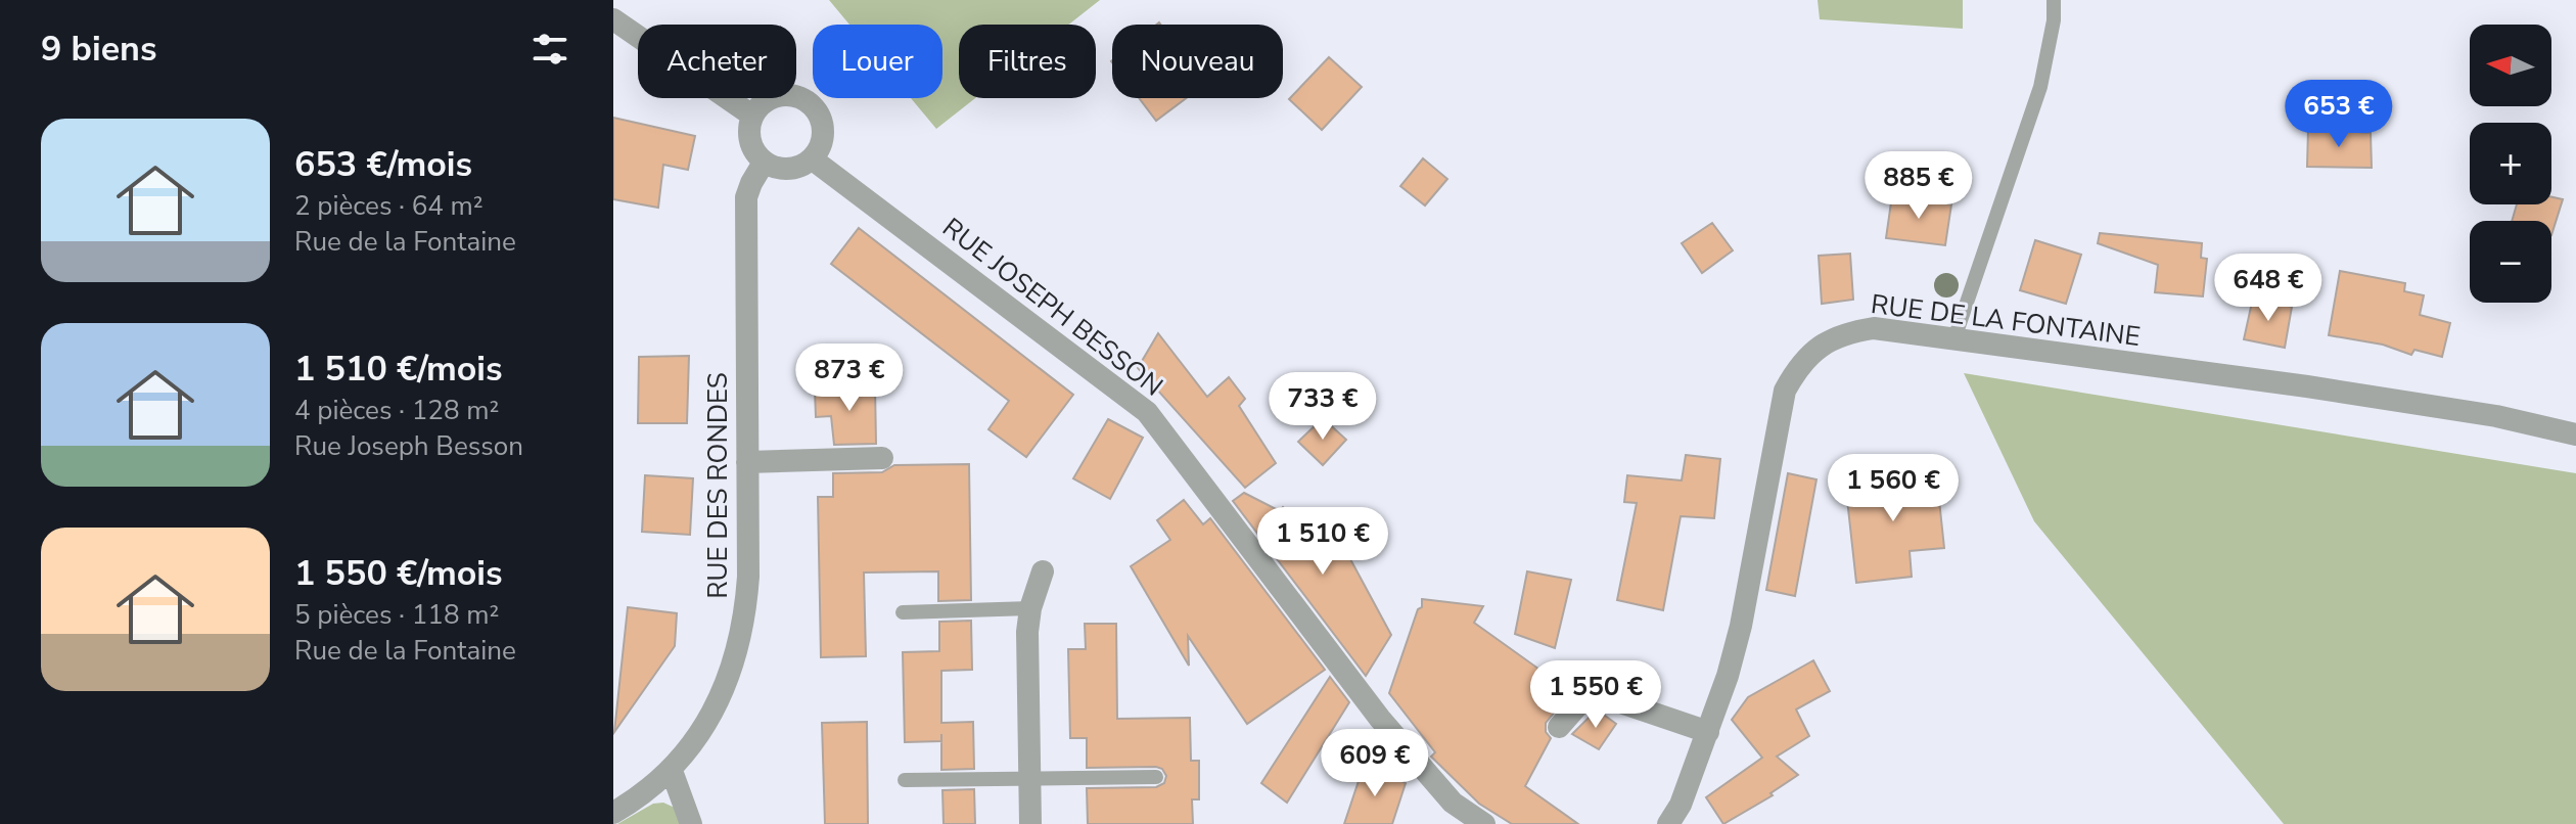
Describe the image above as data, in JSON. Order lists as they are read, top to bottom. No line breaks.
{"streets":{"street":["RUE JOSEPH BESSON","RUE DE LA FONTAINE","RUE DES RONDES"]},"crossings":[["RUE JOSEPH BESSON","RUE DES RONDES"]],"north":"left","page":{"heading":"9 biens","map_buttons":["+","−"],"chip":["Acheter","Louer","Filtres","Nouveau"],"price":["653 €","885 €","648 €","873 €","733 €","1 560 €","1 510 €","1 550 €","609 €"],"list":[{"name":"653 €/mois","note":"2 pièces · 64 m² · Rue de la Fontaine"},{"name":"1 510 €/mois","note":"4 pièces · 128 m² · Rue Joseph Besson"},{"name":"1 550 €/mois","note":"5 pièces · 118 m² · Rue de la Fontaine"}]}}
